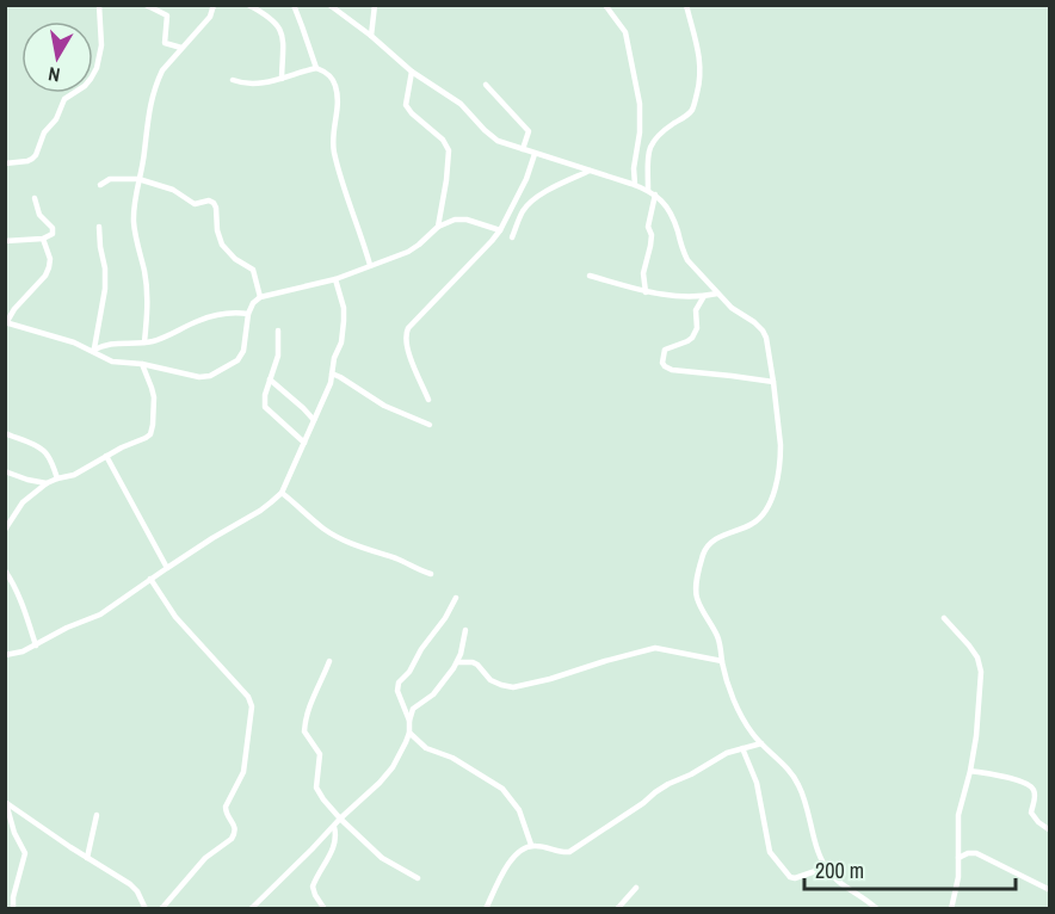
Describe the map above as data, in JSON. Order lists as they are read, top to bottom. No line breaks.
{"scale_bar":"200 m","north":"bottom"}
